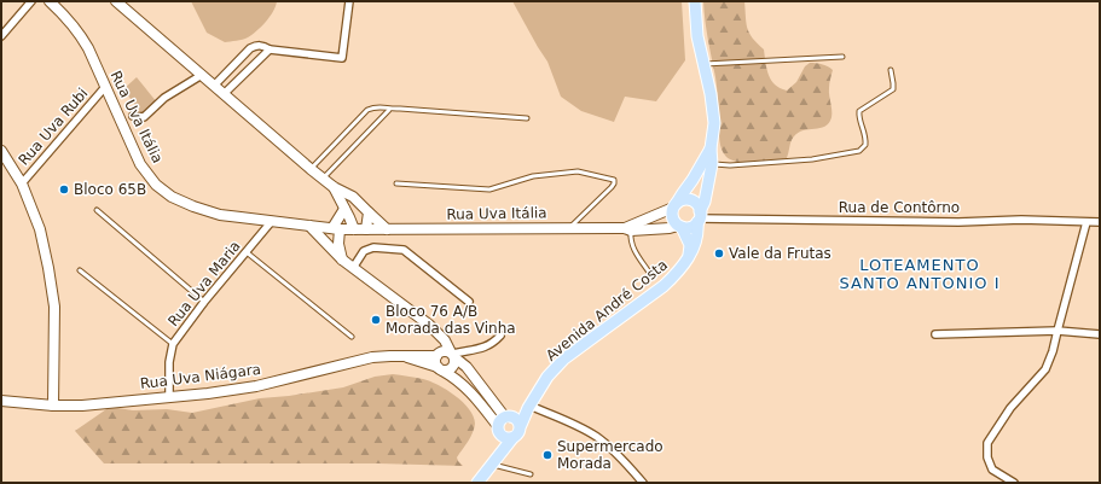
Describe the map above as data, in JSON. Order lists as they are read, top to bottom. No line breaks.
{"streets":{"main road":["Avenida André Costa"],"street":["Rua Uva Itália","Rua Uva Rubi","Rua de Contôrno","Rua Uva Maria","Rua Uva Niágara"]},"crossings":[["Rua Uva Itália","Rua Uva Rubi"],["Rua Uva Itália","Rua de Contôrno"],["Rua Uva Itália","Rua Uva Maria"],["Rua Uva Itália","Avenida André Costa"],["Rua de Contôrno","Avenida André Costa"],["Rua Uva Maria","Rua Uva Niágara"],["Avenida André Costa","Rua Uva Niágara"]],"districts":["LOTEAMENTO SANTO ANTONIO I"],"places":["Bloco 65B","Vale da Frutas","Bloco 76 A/B Morada das Vinha","Supermercado Morada"]}
